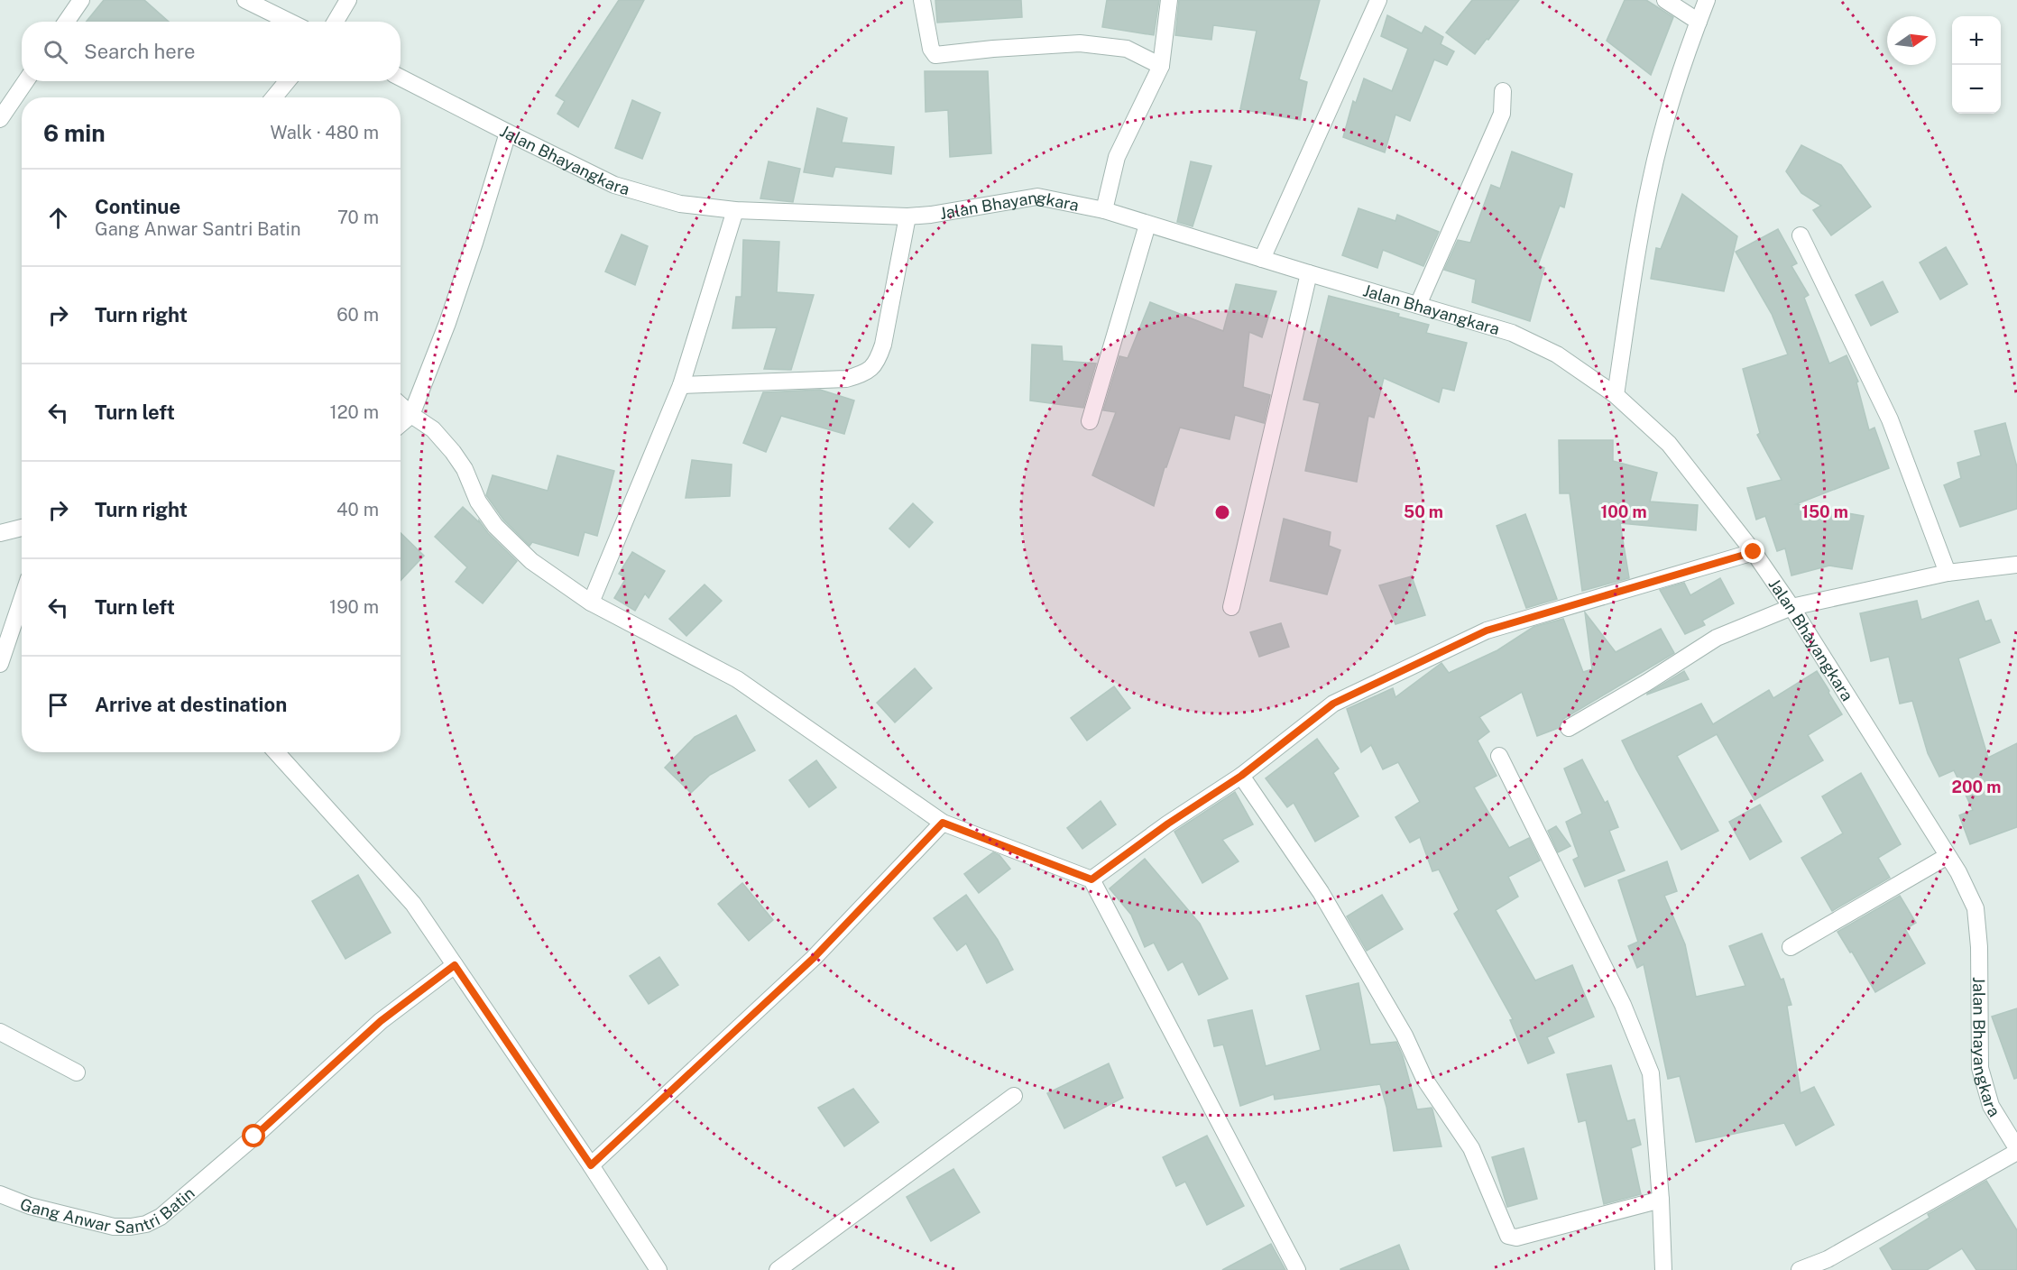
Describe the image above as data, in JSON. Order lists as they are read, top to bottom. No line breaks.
{"streets":{"street":["Jalan Bhayangkara","Gang Anwar Santri Batin"]},"north":"right","page":{"map_buttons":["+","−"],"search":"Search here","heading":["6 min","Walk · 480 m"],"list":[["Continue","Gang Anwar Santri Batin","70 m"],["Turn right","60 m"],["Turn left","120 m"],["Turn right","40 m"],["Turn left","190 m"],"Arrive at destination"]},"rings":["50 m","100 m","150 m","200 m"]}
